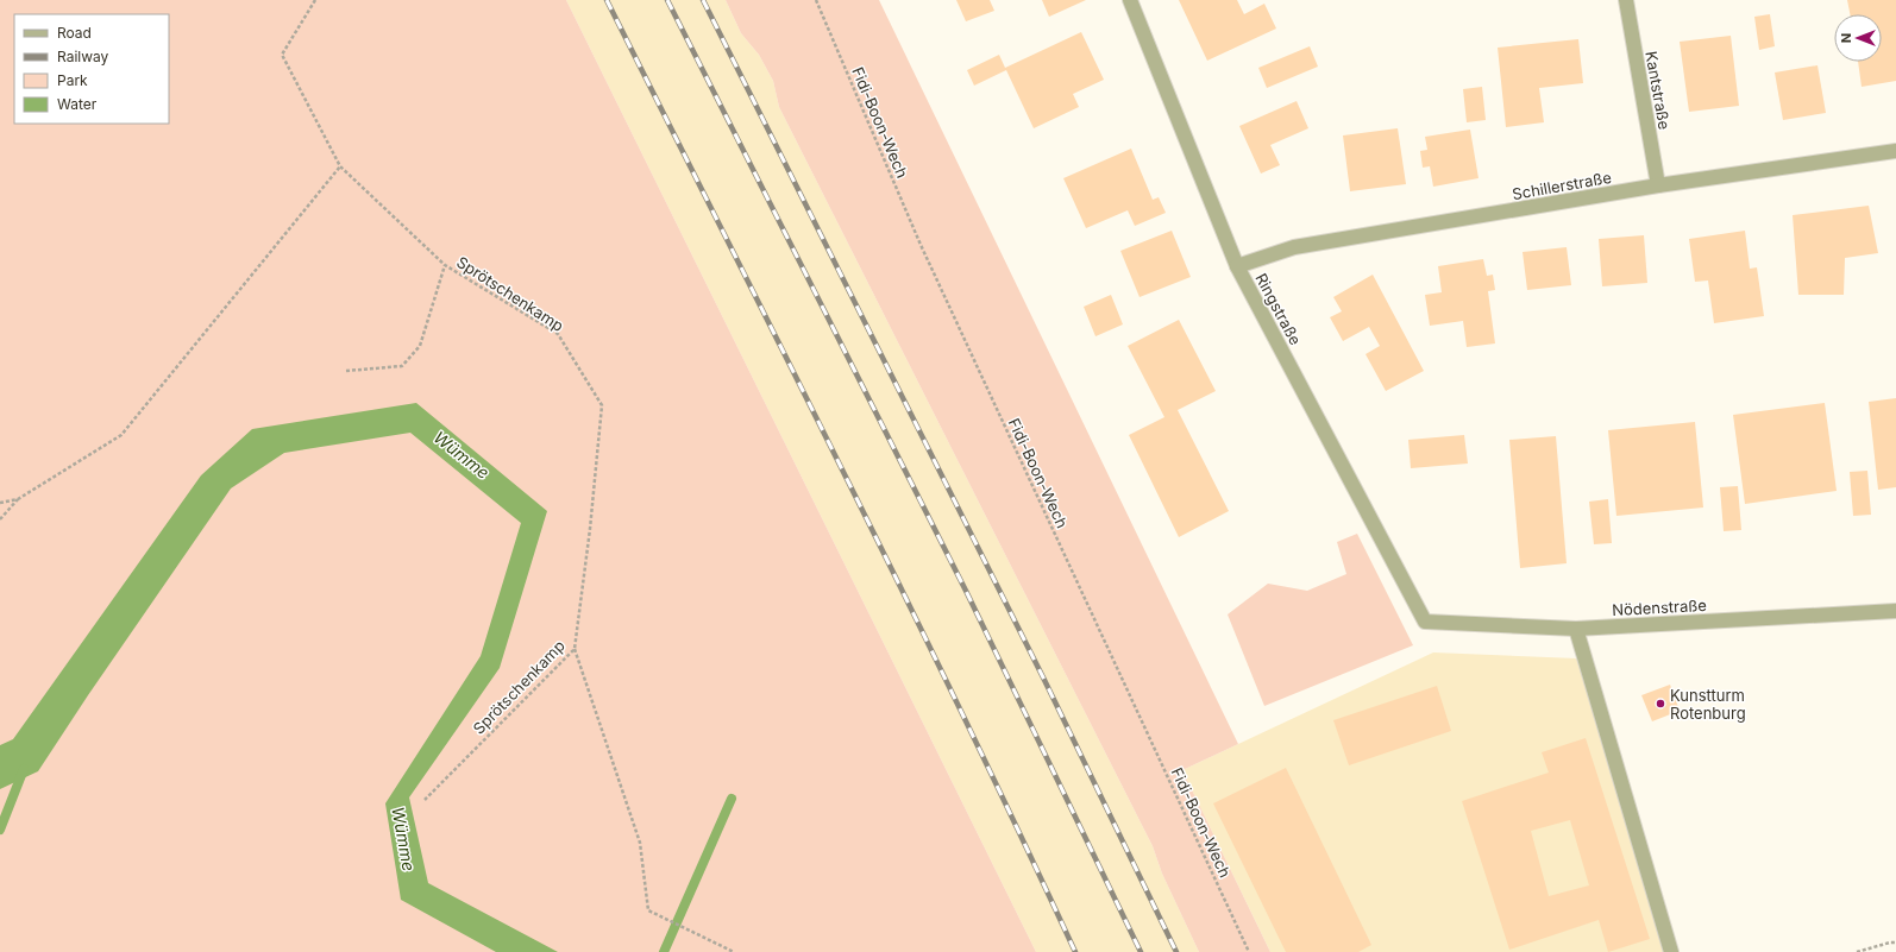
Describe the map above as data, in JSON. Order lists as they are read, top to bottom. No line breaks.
{"streets":{"street":["Kantstraße","Schillerstraße","Ringstraße","Nödenstraße"],"path":["Fidi-Boon-Wech","Sprötschenkamp"]},"crossings":[["Kantstraße","Schillerstraße"],["Schillerstraße","Ringstraße"],["Ringstraße","Nödenstraße"]],"water":["Wümme"],"places":["Kunstturm Rotenburg"],"legend":["Road","Railway","Park","Water"],"north":"left"}
